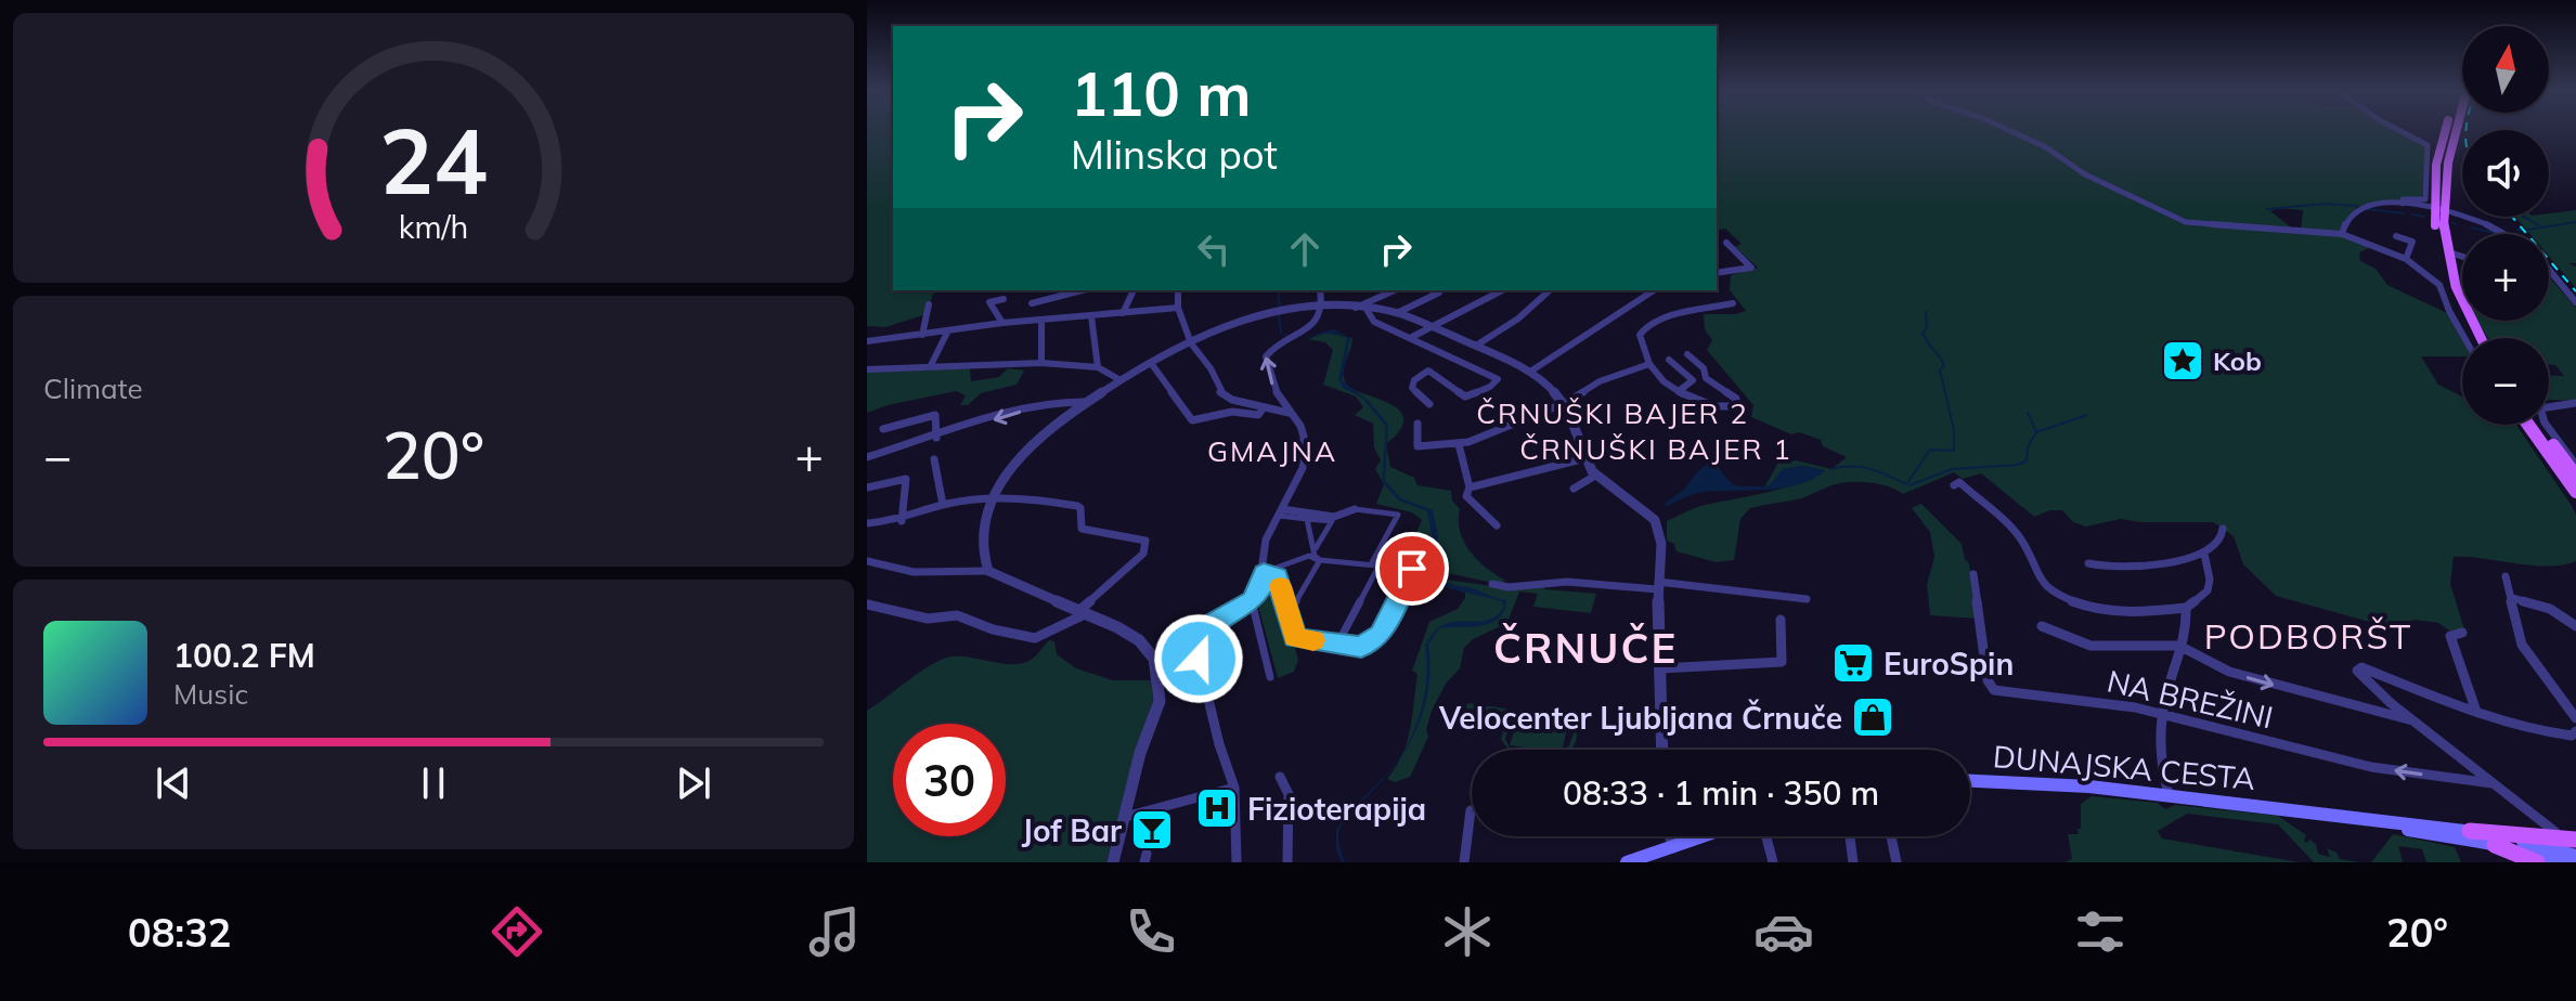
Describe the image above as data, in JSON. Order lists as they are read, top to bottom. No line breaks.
{"streets":{"main road":["DUNAJSKA CESTA"],"street":["NA BREŽINI"]},"districts":["ČRNUŠKI BAJER 2","ČRNUŠKI BAJER 1","GMAJNA","PODBORŠT","ČRNUČE"],"places":{"place":["Kob"],"supermarket":["EuroSpin"],"shop":["Velocenter Ljubljana Črnuče"],"hospital":["Fizioterapija"],"bar":["Jof Bar"]},"north":"top","page":{"map_buttons":["+","−"],"turn":["110 m","Mlinska pot"],"tile":"Climate","heat":["−","20°","+"],"song":["100.2 FM","Music"],"limit":"30","trip":"08:33 · 1 min · 350 m","tabs":["08:32","20°"],"gauge":["24","km/h"]}}
